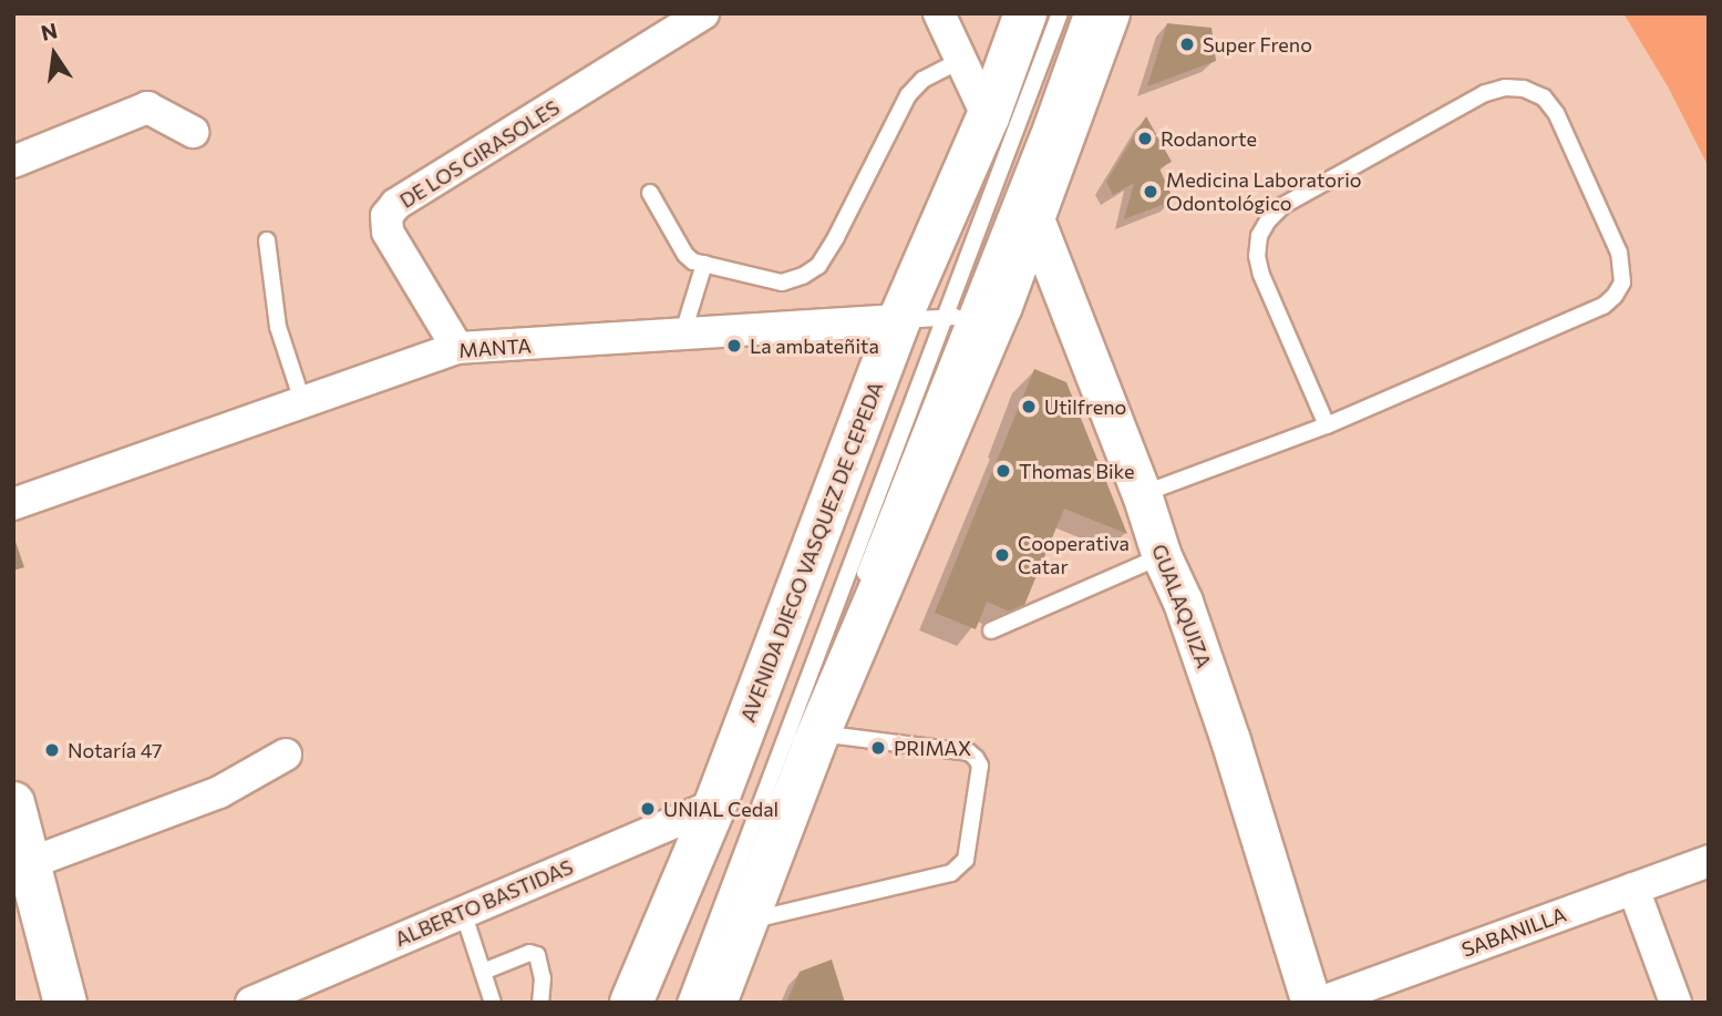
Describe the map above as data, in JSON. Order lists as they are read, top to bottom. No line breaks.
{"streets":{"main road":["AVENIDA DIEGO VASQUEZ DE CEPEDA"],"street":["DE LOS GIRASOLES","MANTA","GUALAQUIZA","ALBERTO BASTIDAS","SABANILLA"]},"crossings":[["DE LOS GIRASOLES","MANTA"],["MANTA","AVENIDA DIEGO VASQUEZ DE CEPEDA"],["AVENIDA DIEGO VASQUEZ DE CEPEDA","ALBERTO BASTIDAS"]],"places":["Super Freno","Rodanorte","Medicina Laboratorio Odontológico","La ambateñita","Utilfreno","Thomas Bike","Cooperativa Catar","PRIMAX","Notaría 47","UNIAL Cedal"],"north":"top"}
